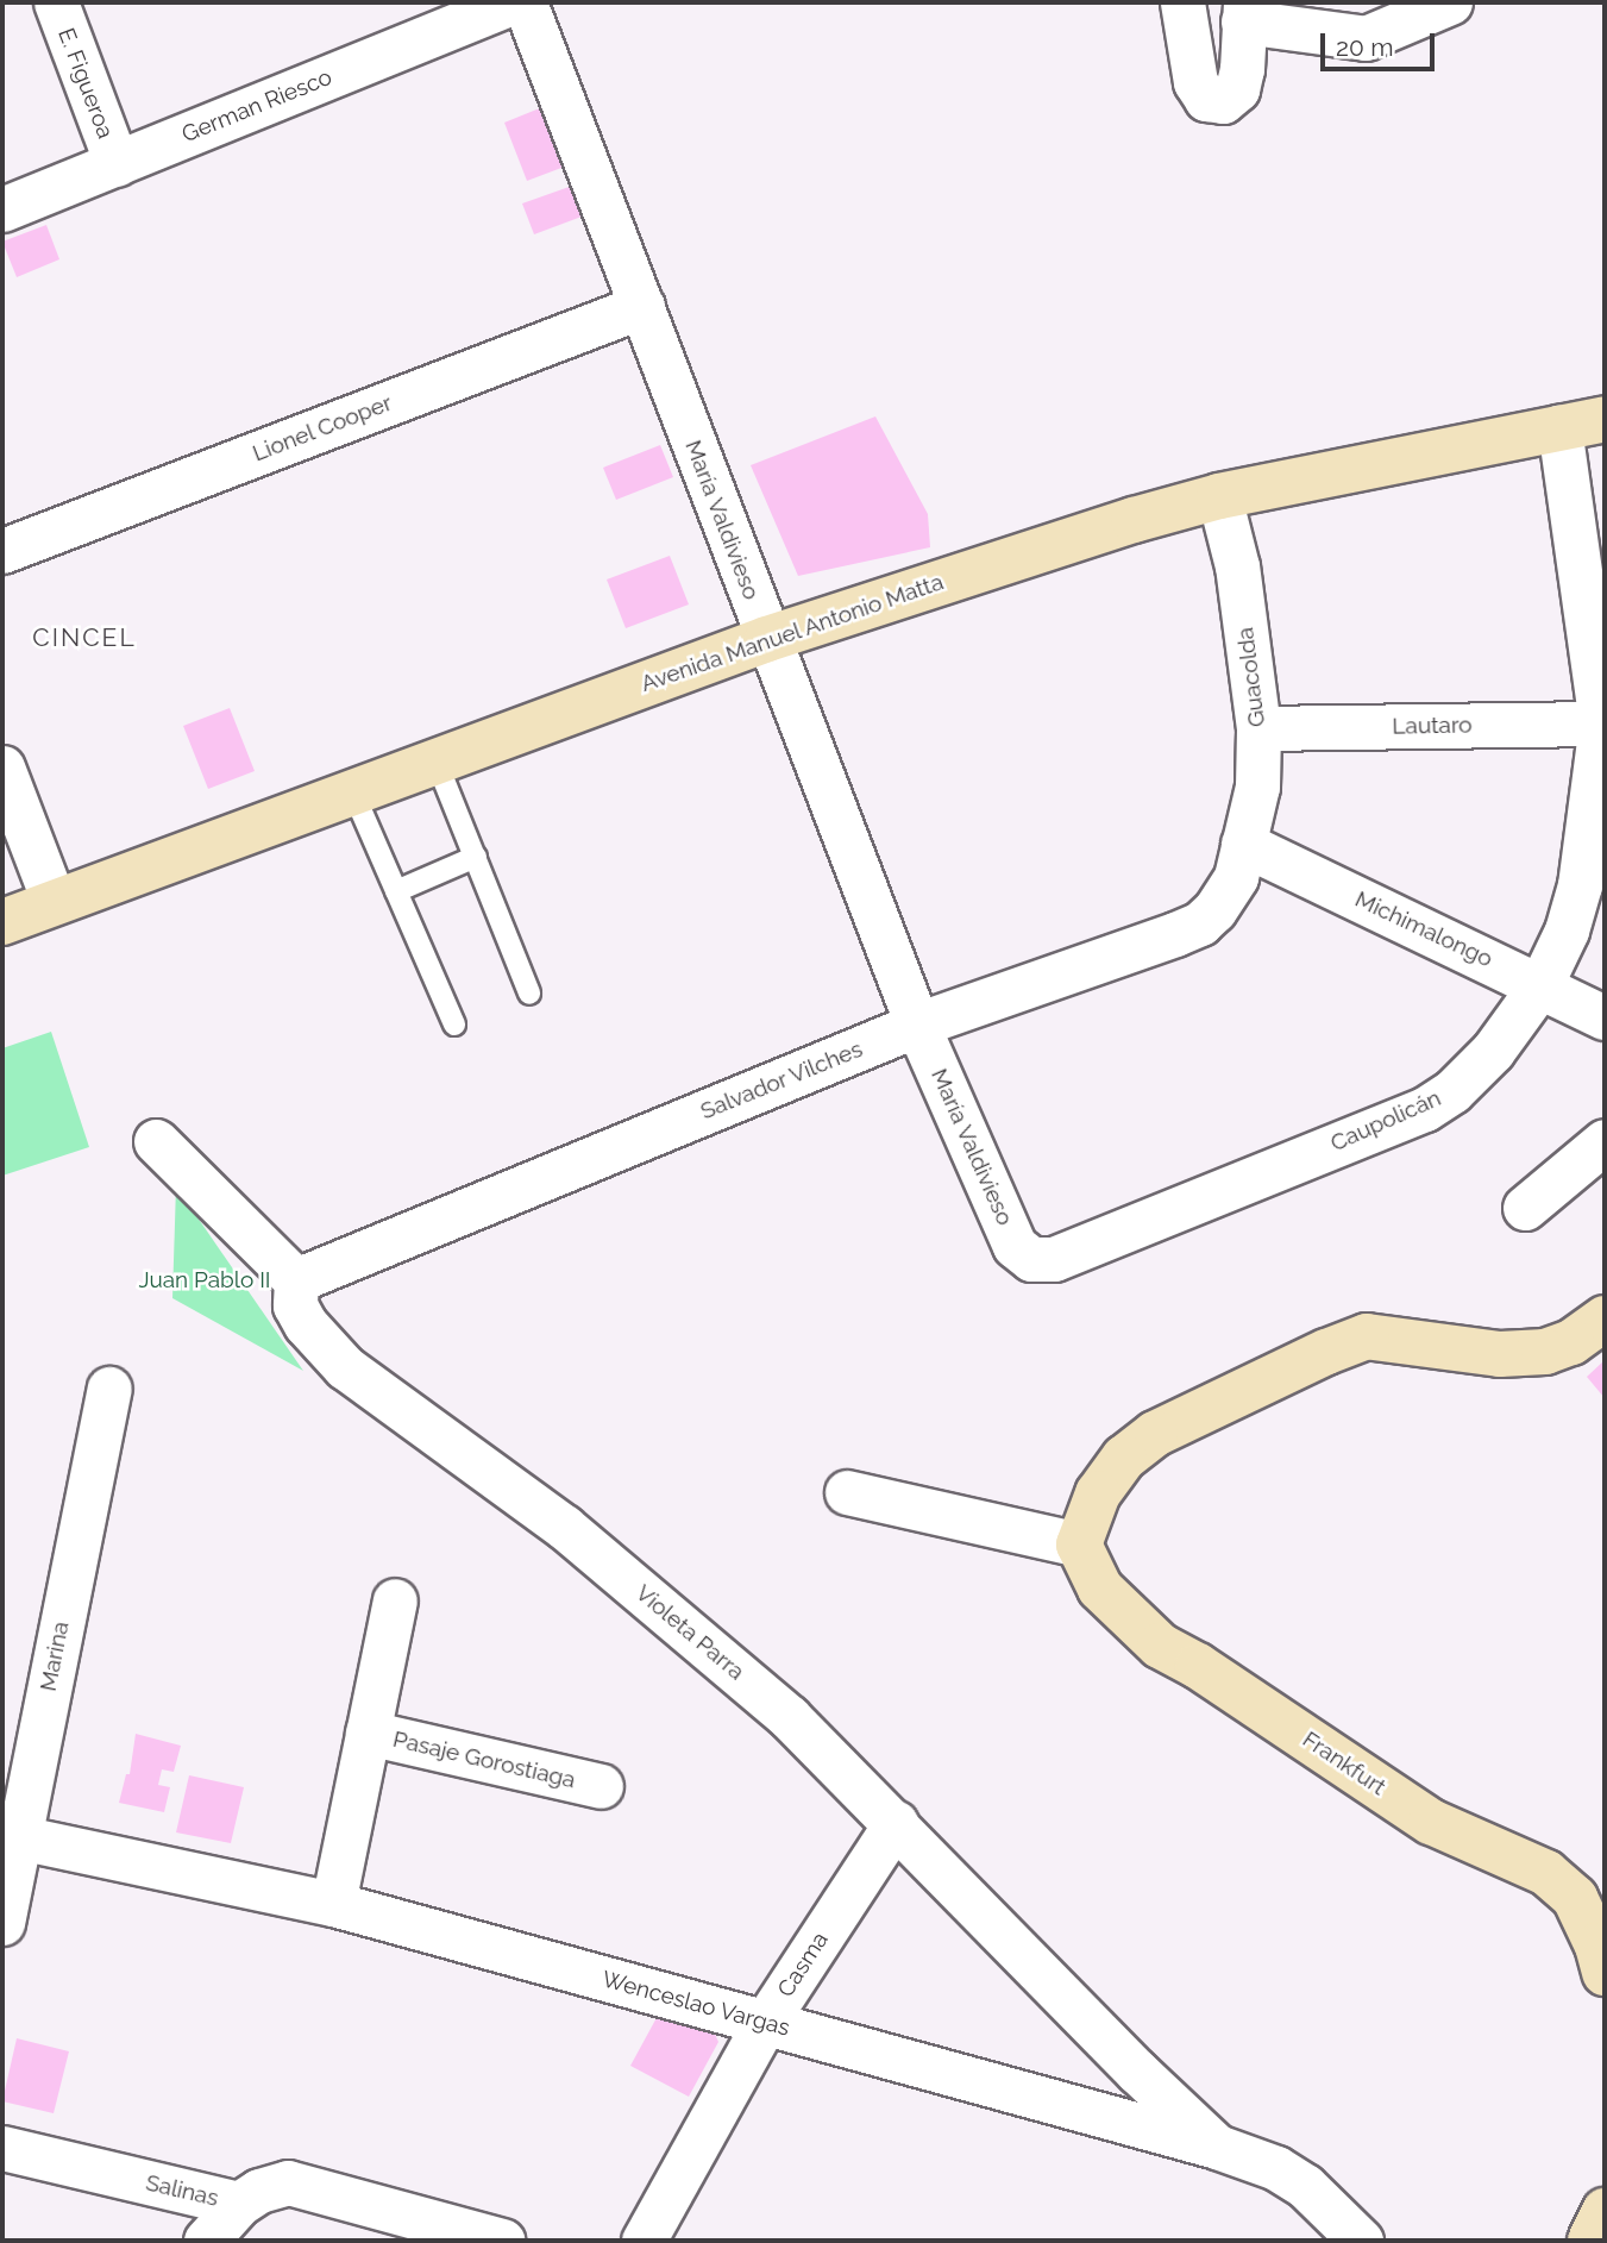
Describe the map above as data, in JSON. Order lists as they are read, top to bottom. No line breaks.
{"streets":{"main road":["Avenida Manuel Antonio Matta","Frankfurt"],"street":["E. Figueroa","German Riesco","Lionel Cooper","María Valdivieso","Guacolda","Lautaro","Michimalongo","Salvador Vilches","Caupolicán","Violeta Parra","Marina","Pasaje Gorostiaga","Casma","Wenceslao Vargas","Salinas"]},"crossings":[["E. Figueroa","German Riesco"],["Lionel Cooper","María Valdivieso"],["María Valdivieso","Avenida Manuel Antonio Matta"],["María Valdivieso","Salvador Vilches"],["María Valdivieso","Caupolicán"],["Avenida Manuel Antonio Matta","Guacolda"],["Avenida Manuel Antonio Matta","Caupolicán"],["Guacolda","Lautaro"],["Guacolda","Michimalongo"],["Guacolda","Salvador Vilches"],["Lautaro","Caupolicán"],["Michimalongo","Salvador Vilches"],["Michimalongo","Caupolicán"],["Salvador Vilches","Violeta Parra"],["Violeta Parra","Casma"],["Violeta Parra","Wenceslao Vargas"],["Marina","Wenceslao Vargas"],["Pasaje Gorostiaga","Wenceslao Vargas"],["Casma","Wenceslao Vargas"]],"districts":["CINCEL"],"parks":["Juan Pablo II"],"scale_bar":"20 m"}
